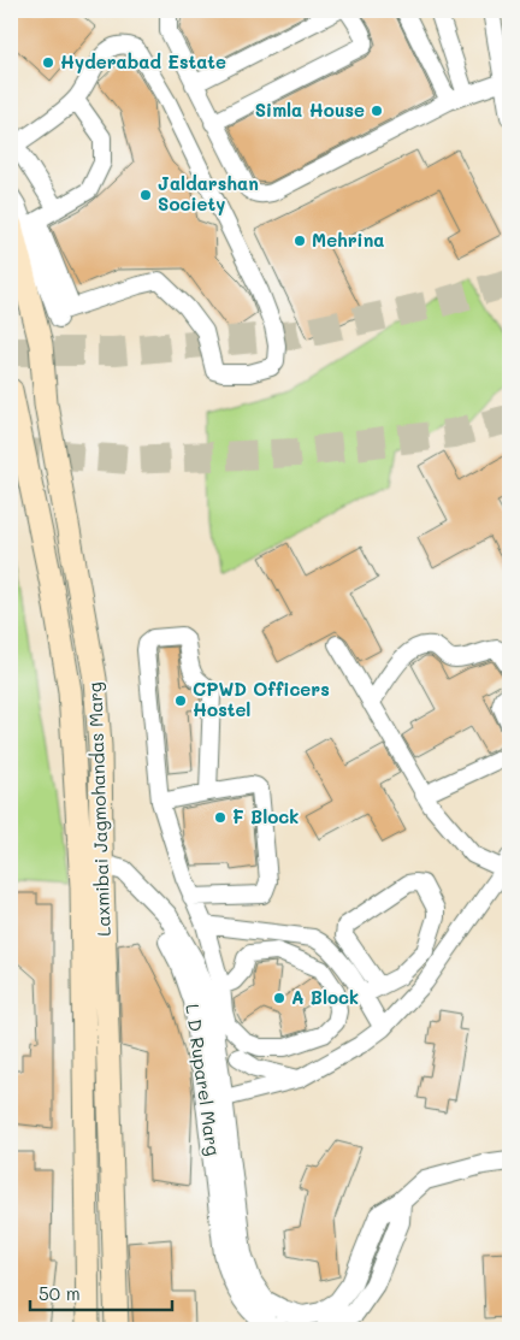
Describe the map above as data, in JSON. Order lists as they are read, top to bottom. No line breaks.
{"streets":{"main road":["Laxmibai Jagmohandas Marg"],"street":["L D Ruparel Marg"]},"crossings":[["Laxmibai Jagmohandas Marg","L D Ruparel Marg"]],"places":["Hyderabad Estate","Simla House","Jaldarshan Society","Mehrina","CPWD Officers Hostel","F Block","A Block"],"scale_bar":"50 m"}
